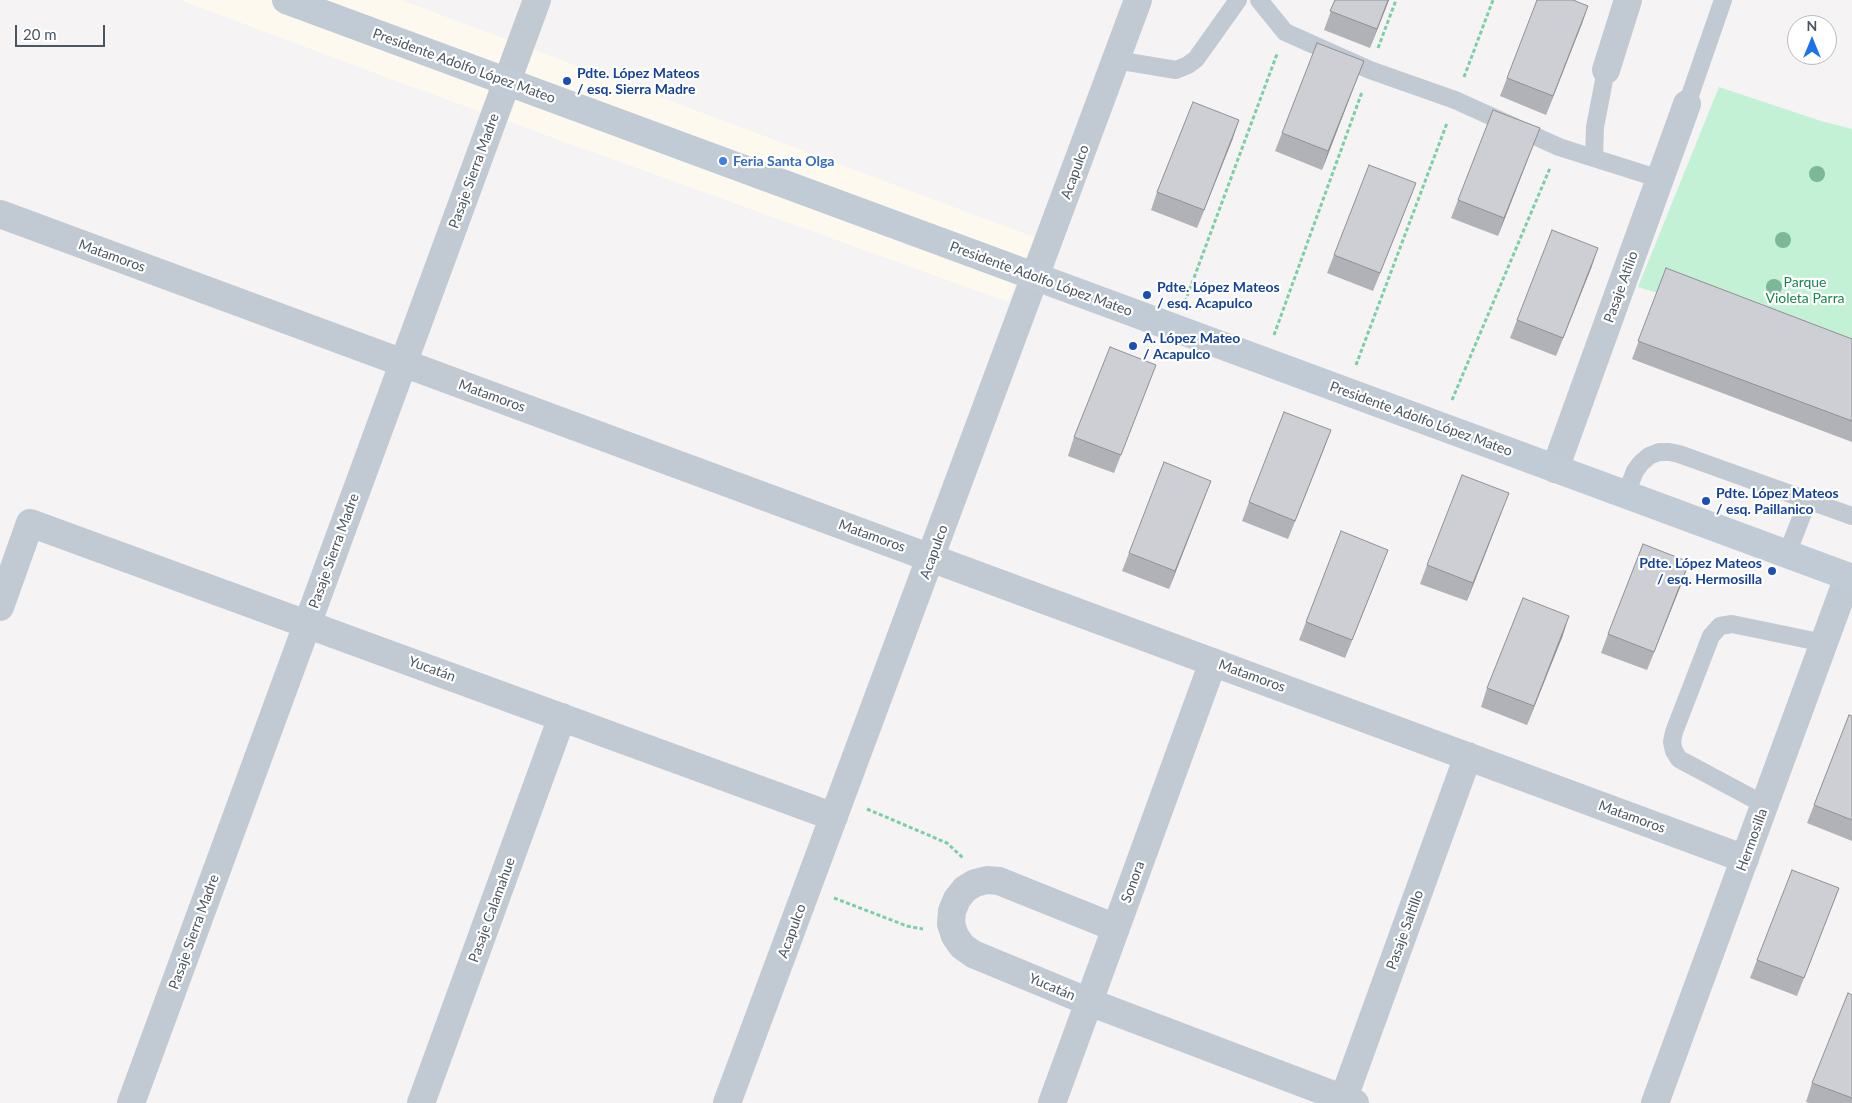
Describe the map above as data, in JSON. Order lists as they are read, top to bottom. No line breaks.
{"streets":{"street":["Presidente Adolfo López Mateo","Pasaje Sierra Madre","Acapulco","Matamoros","Pasaje Atilio","Yucatán","Hermosilla","Sonora","Pasaje Calamahue","Pasaje Saltillo"]},"crossings":[["Presidente Adolfo López Mateo","Pasaje Sierra Madre"],["Presidente Adolfo López Mateo","Acapulco"],["Presidente Adolfo López Mateo","Pasaje Atilio"],["Presidente Adolfo López Mateo","Hermosilla"],["Pasaje Sierra Madre","Matamoros"],["Pasaje Sierra Madre","Yucatán"],["Acapulco","Matamoros"],["Acapulco","Yucatán"],["Matamoros","Hermosilla"],["Matamoros","Sonora"],["Matamoros","Pasaje Saltillo"],["Yucatán","Sonora"],["Yucatán","Pasaje Calamahue"],["Yucatán","Pasaje Saltillo"]],"parks":["Parque Violeta Parra"],"places":["Pdte. López Mateos / esq. Sierra Madre","Feria Santa Olga","Pdte. López Mateos / esq. Acapulco","A. López Mateo / Acapulco","Pdte. López Mateos / esq. Paillanico","Pdte. López Mateos / esq. Hermosilla"],"scale_bar":"20 m","north":"top"}
